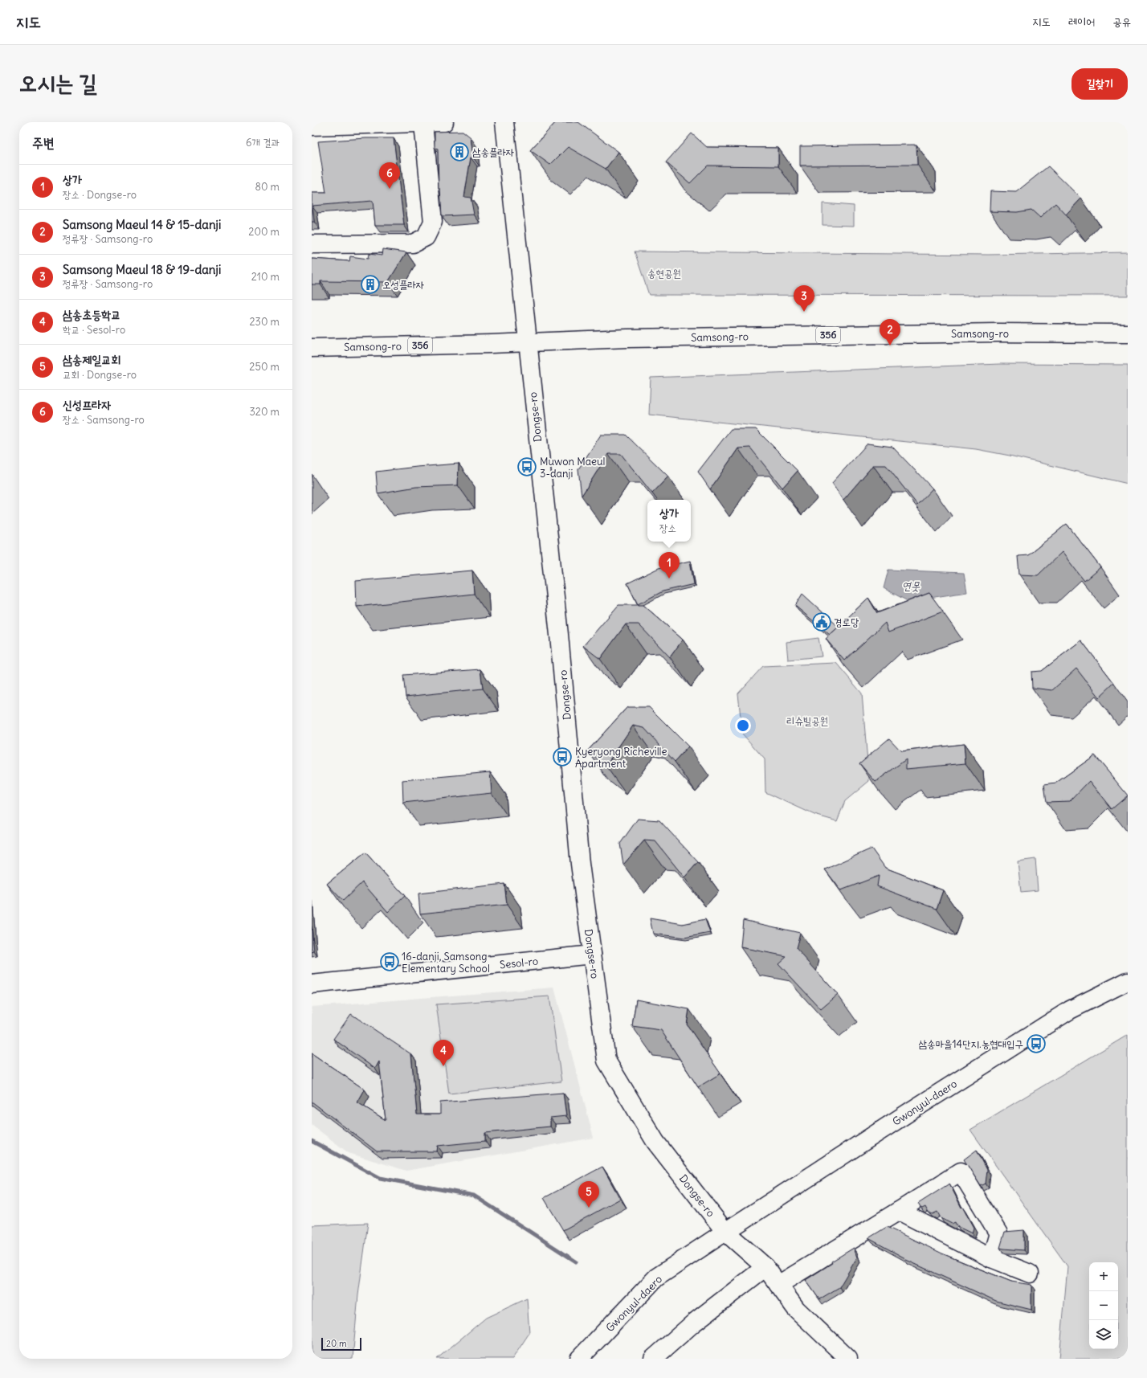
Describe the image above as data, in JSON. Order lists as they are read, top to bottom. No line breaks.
{"streets":{"main road":["Samsong-ro","356","Dongse-ro","Sesol-ro","Gwonyul-daero"]},"crossings":[["Samsong-ro","Dongse-ro"],["Dongse-ro","Sesol-ro"],["Dongse-ro","Gwonyul-daero"]],"water":["연못"],"parks":["송현공원","리슈빌공원"],"places":{"building":["삼송플라자","오성플라자"],"bus stop":["Muwon Maeul 3-danji","Kyeryong Richeville Apartment","16-danji, Samsong Elementary School","삼송마을14단지.농협대입구"],"public building":["경로당"]},"scale_bar":"20 m","page":{"header":"지도","nav":["지도","레이어","공유"],"title":"오시는 길","buttons":"길찾기","heading":["주변","6개 결과"],"pins":["6","3","2","1","4","5"],"list":[{"mark":"1","name":"상가","note":"장소 · Dongse-ro","value":"80 m"},{"mark":"2","name":"Samsong Maeul 14 & 15-danji","note":"정류장 · Samsong-ro","value":"200 m"},{"mark":"3","name":"Samsong Maeul 18 & 19-danji","note":"정류장 · Samsong-ro","value":"210 m"},{"mark":"4","name":"삼송초등학교","note":"학교 · Sesol-ro","value":"230 m"},{"mark":"5","name":"삼송제일교회","note":"교회 · Dongse-ro","value":"250 m"},{"mark":"6","name":"신성프라자","note":"장소 · Samsong-ro","value":"320 m"}],"popup":["상가","장소"],"map_buttons":["+","−"],"scale":"20 m"}}
